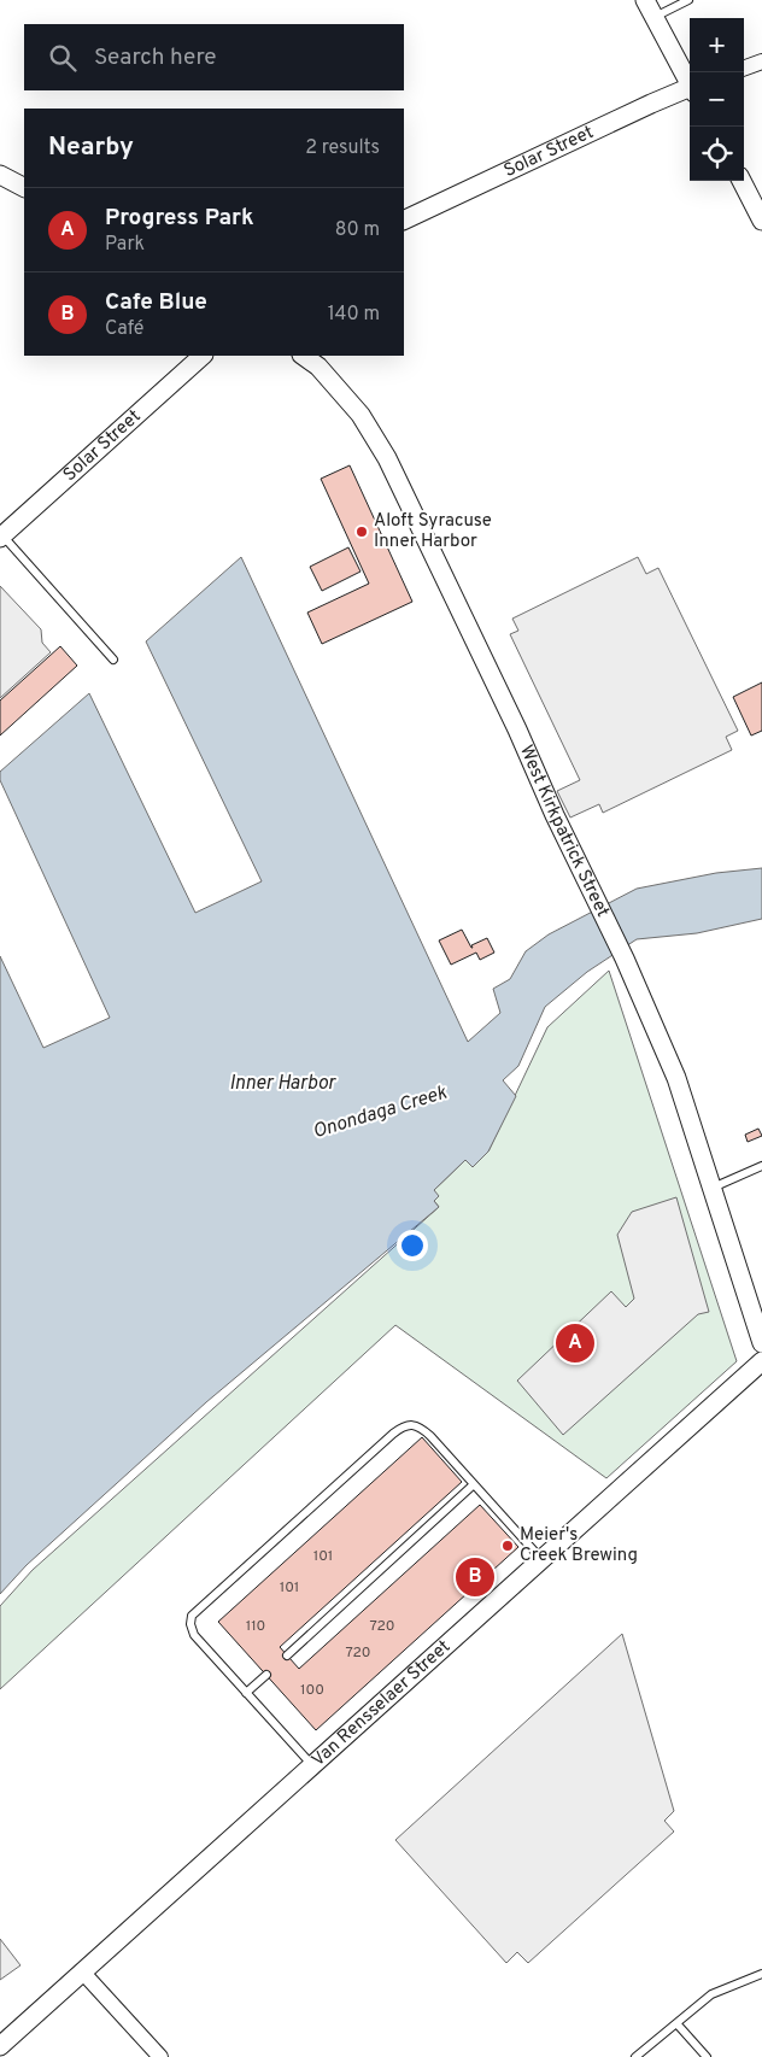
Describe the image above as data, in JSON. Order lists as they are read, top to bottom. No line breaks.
{"streets":{"street":["Solar Street","West Kirkpatrick Street","Van Rensselaer Street"]},"water":["Inner Harbor","Onondaga Creek"],"places":["Aloft Syracuse Inner Harbor","Meier's Creek Brewing"],"house_numbers":["101","101","110","720","720","100"],"page":{"map_buttons":["+","−"],"search":"Search here","heading":["Nearby","2 results"],"list":[{"mark":"A","name":"Progress Park","note":"Park","value":"80 m"},{"mark":"B","name":"Cafe Blue","note":"Café","value":"140 m"}],"pins":["A","B"]}}
